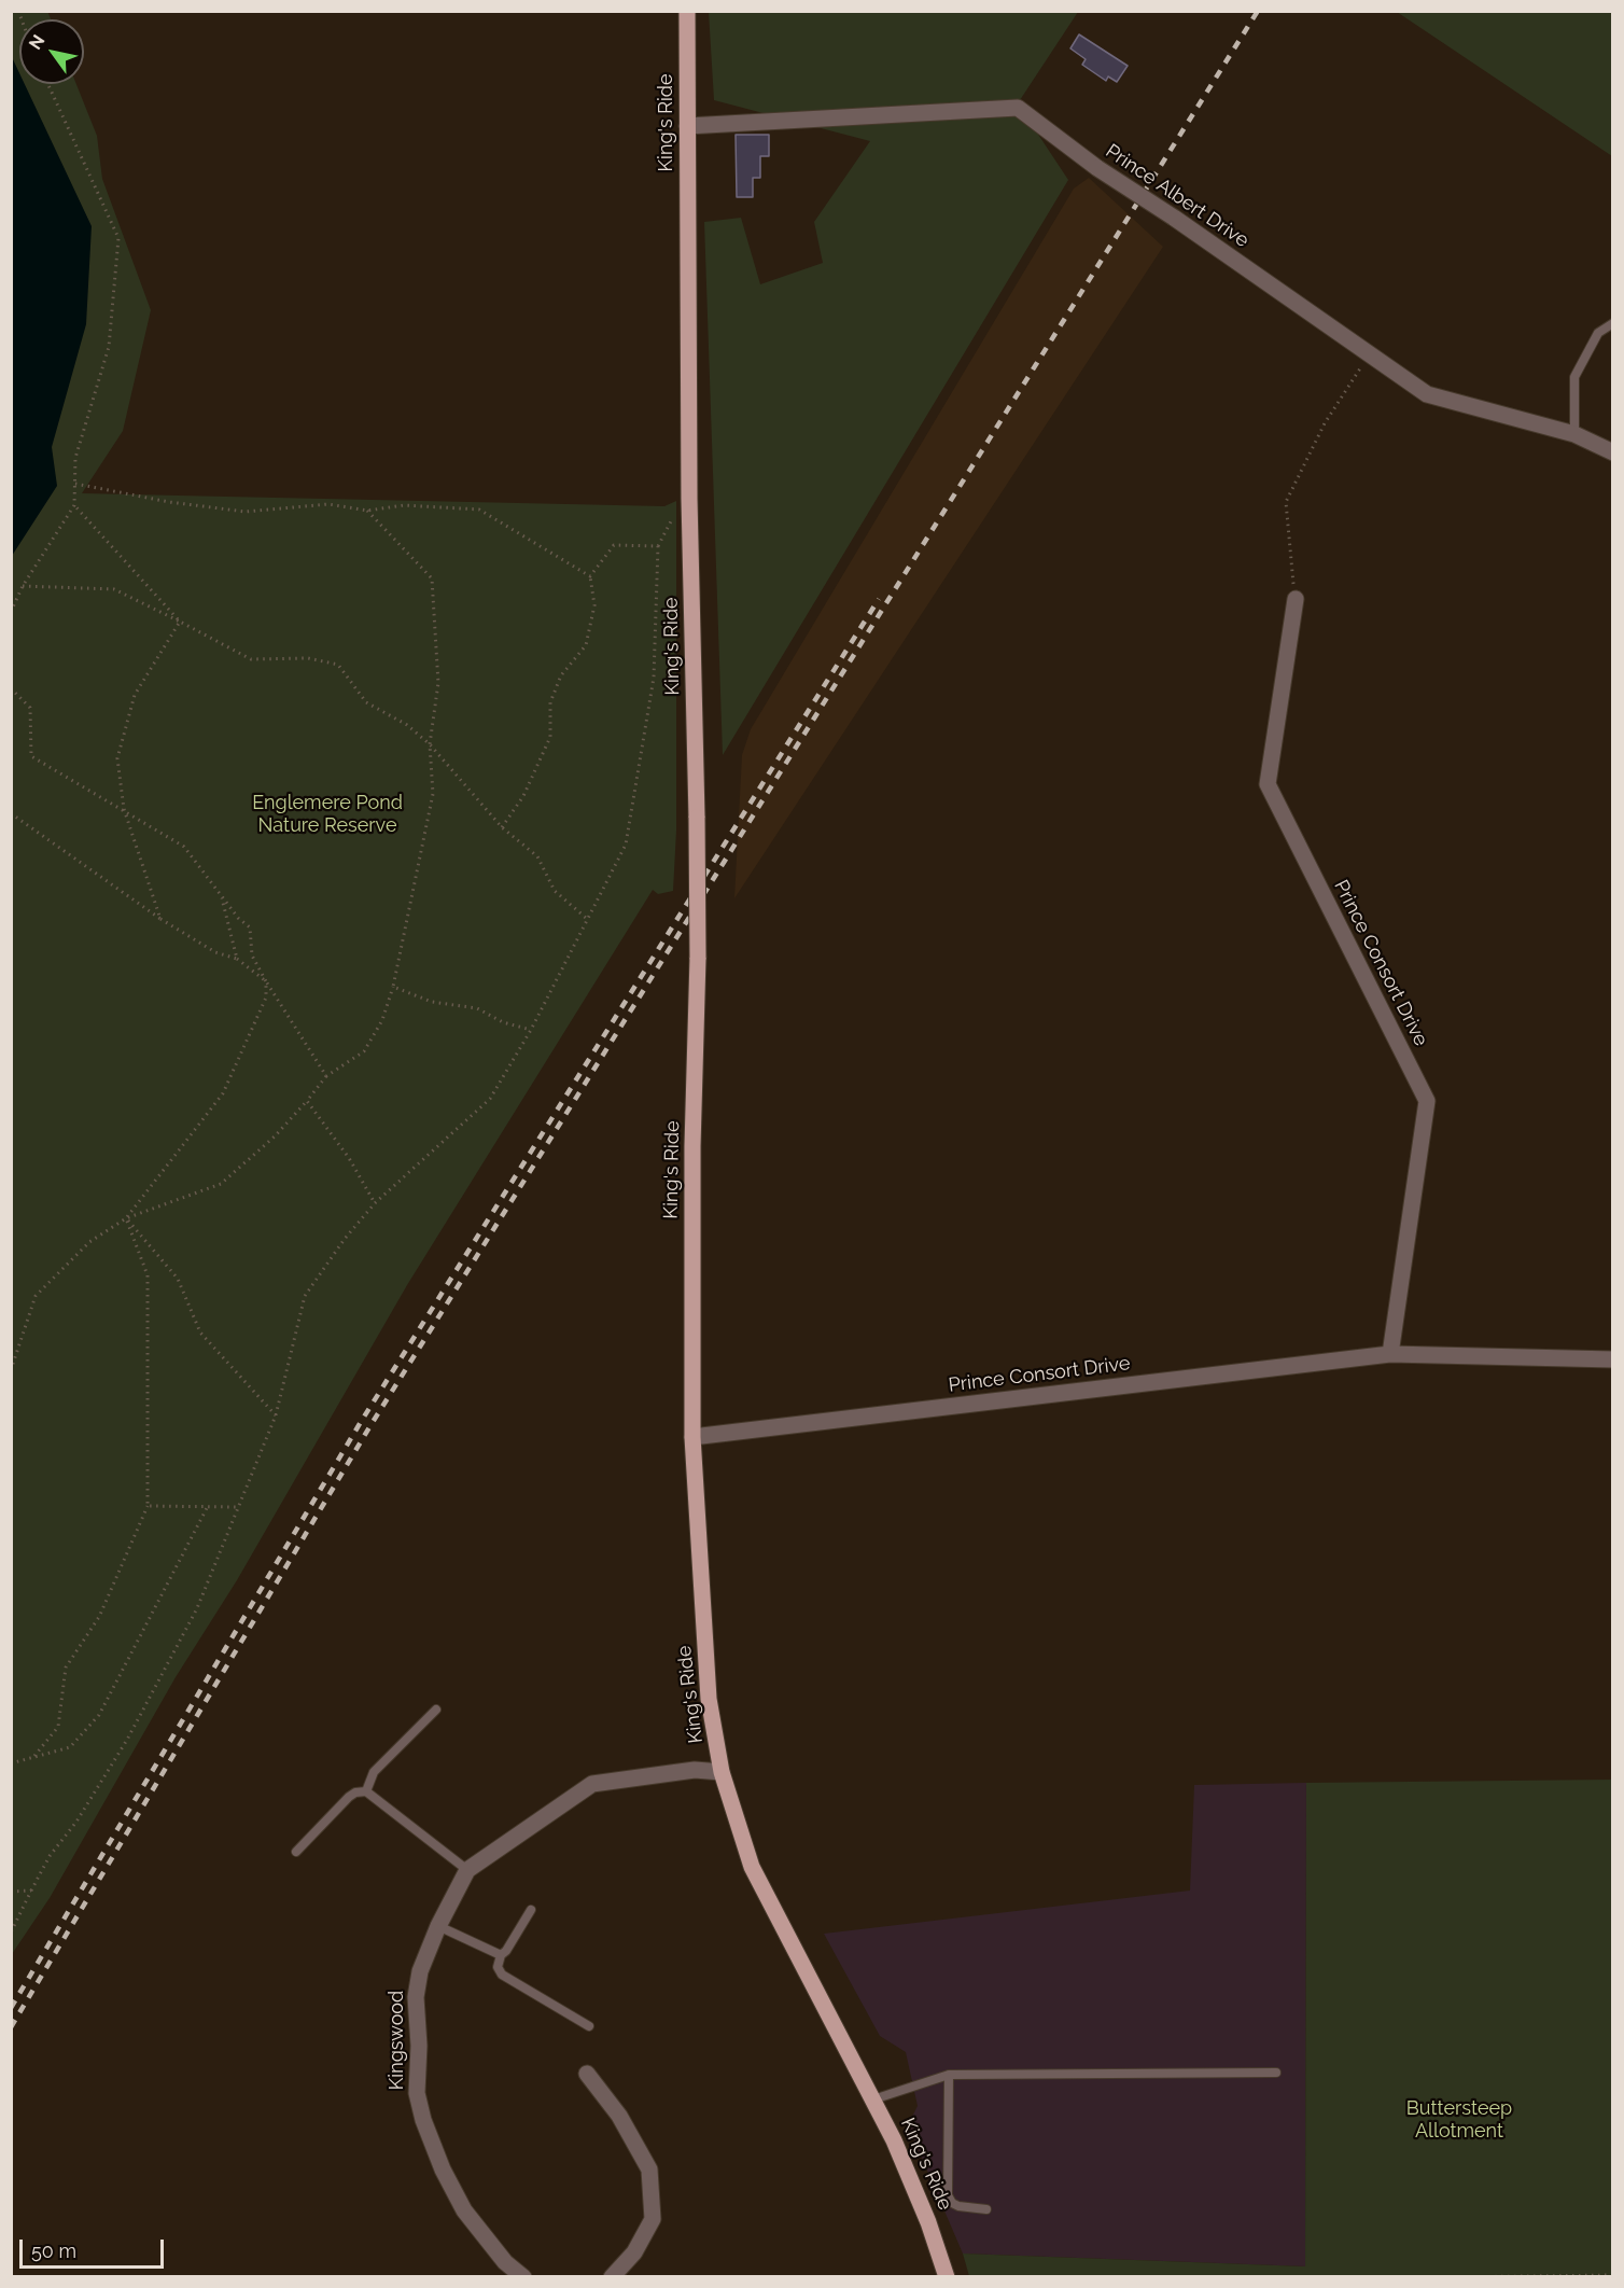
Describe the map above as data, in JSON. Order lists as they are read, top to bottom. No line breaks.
{"streets":{"main road":["King's Ride"],"street":["Prince Albert Drive","Prince Consort Drive","Kingswood"]},"crossings":[["King's Ride","Prince Albert Drive"],["King's Ride","Prince Consort Drive"],["King's Ride","Kingswood"]],"parks":["Englemere Pond Nature Reserve","Buttersteep Allotment"],"scale_bar":"50 m","north":"top left"}
